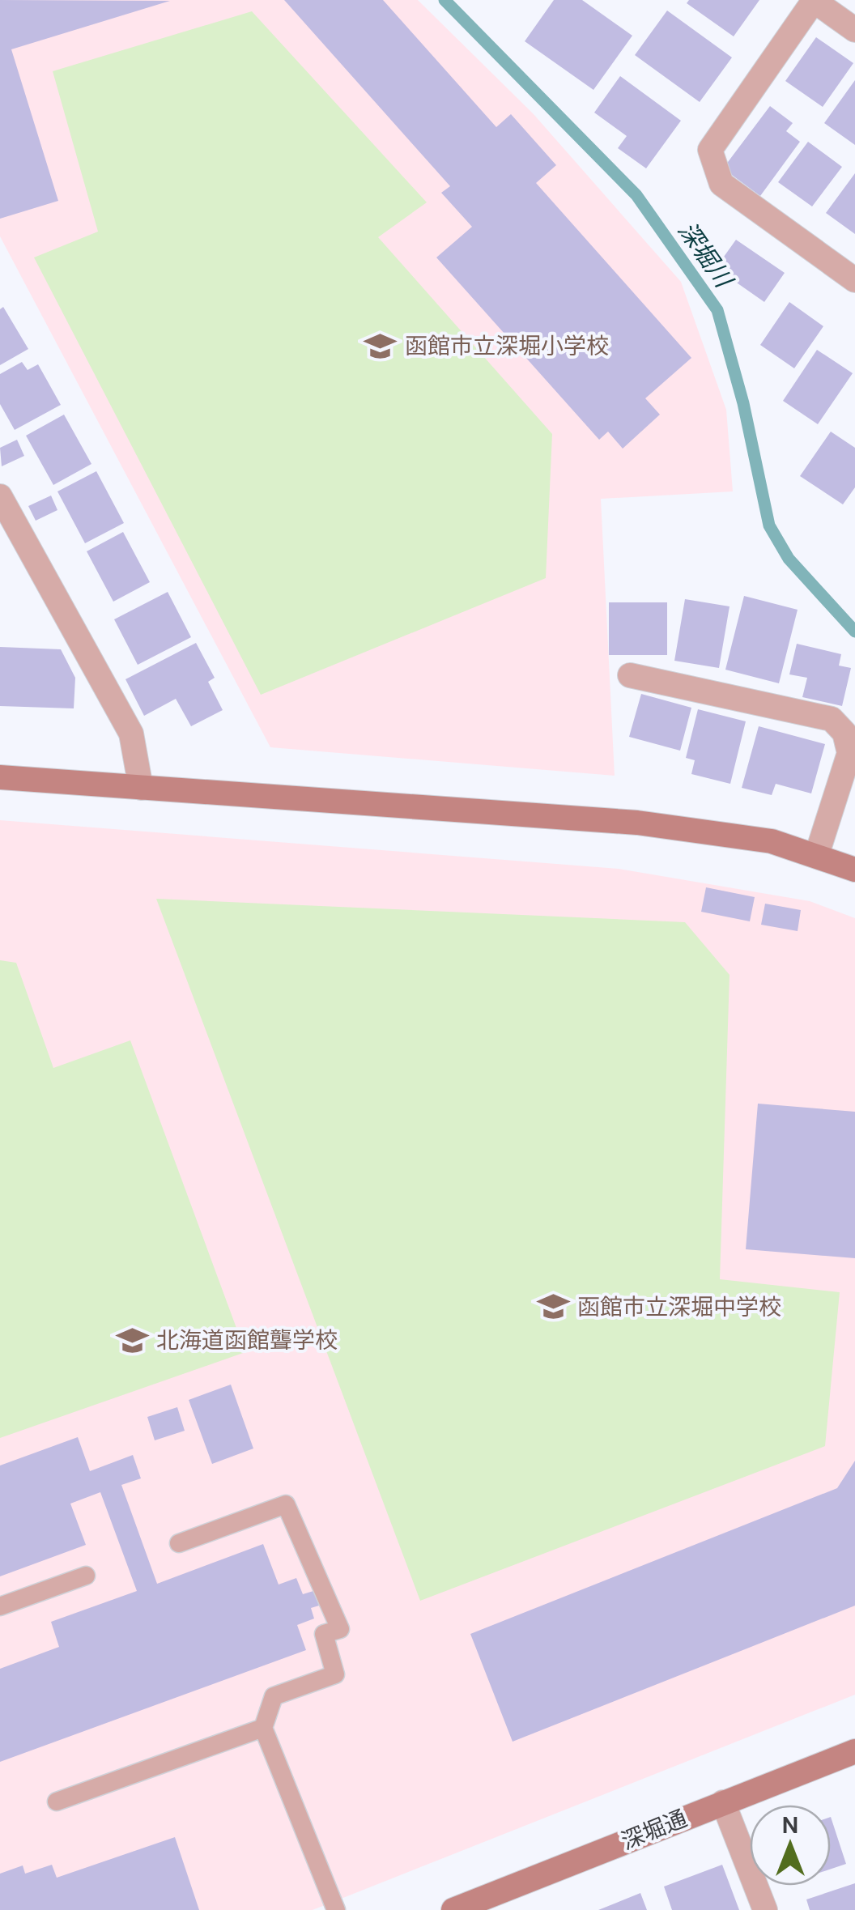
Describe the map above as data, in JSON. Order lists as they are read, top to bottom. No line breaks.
{"streets":{"street":["深堀通"]},"water":["深堀川"],"places":{"school or university":["函館市立深堀小学校","函館市立深堀中学校","北海道函館聾学校"]},"north":"top"}
